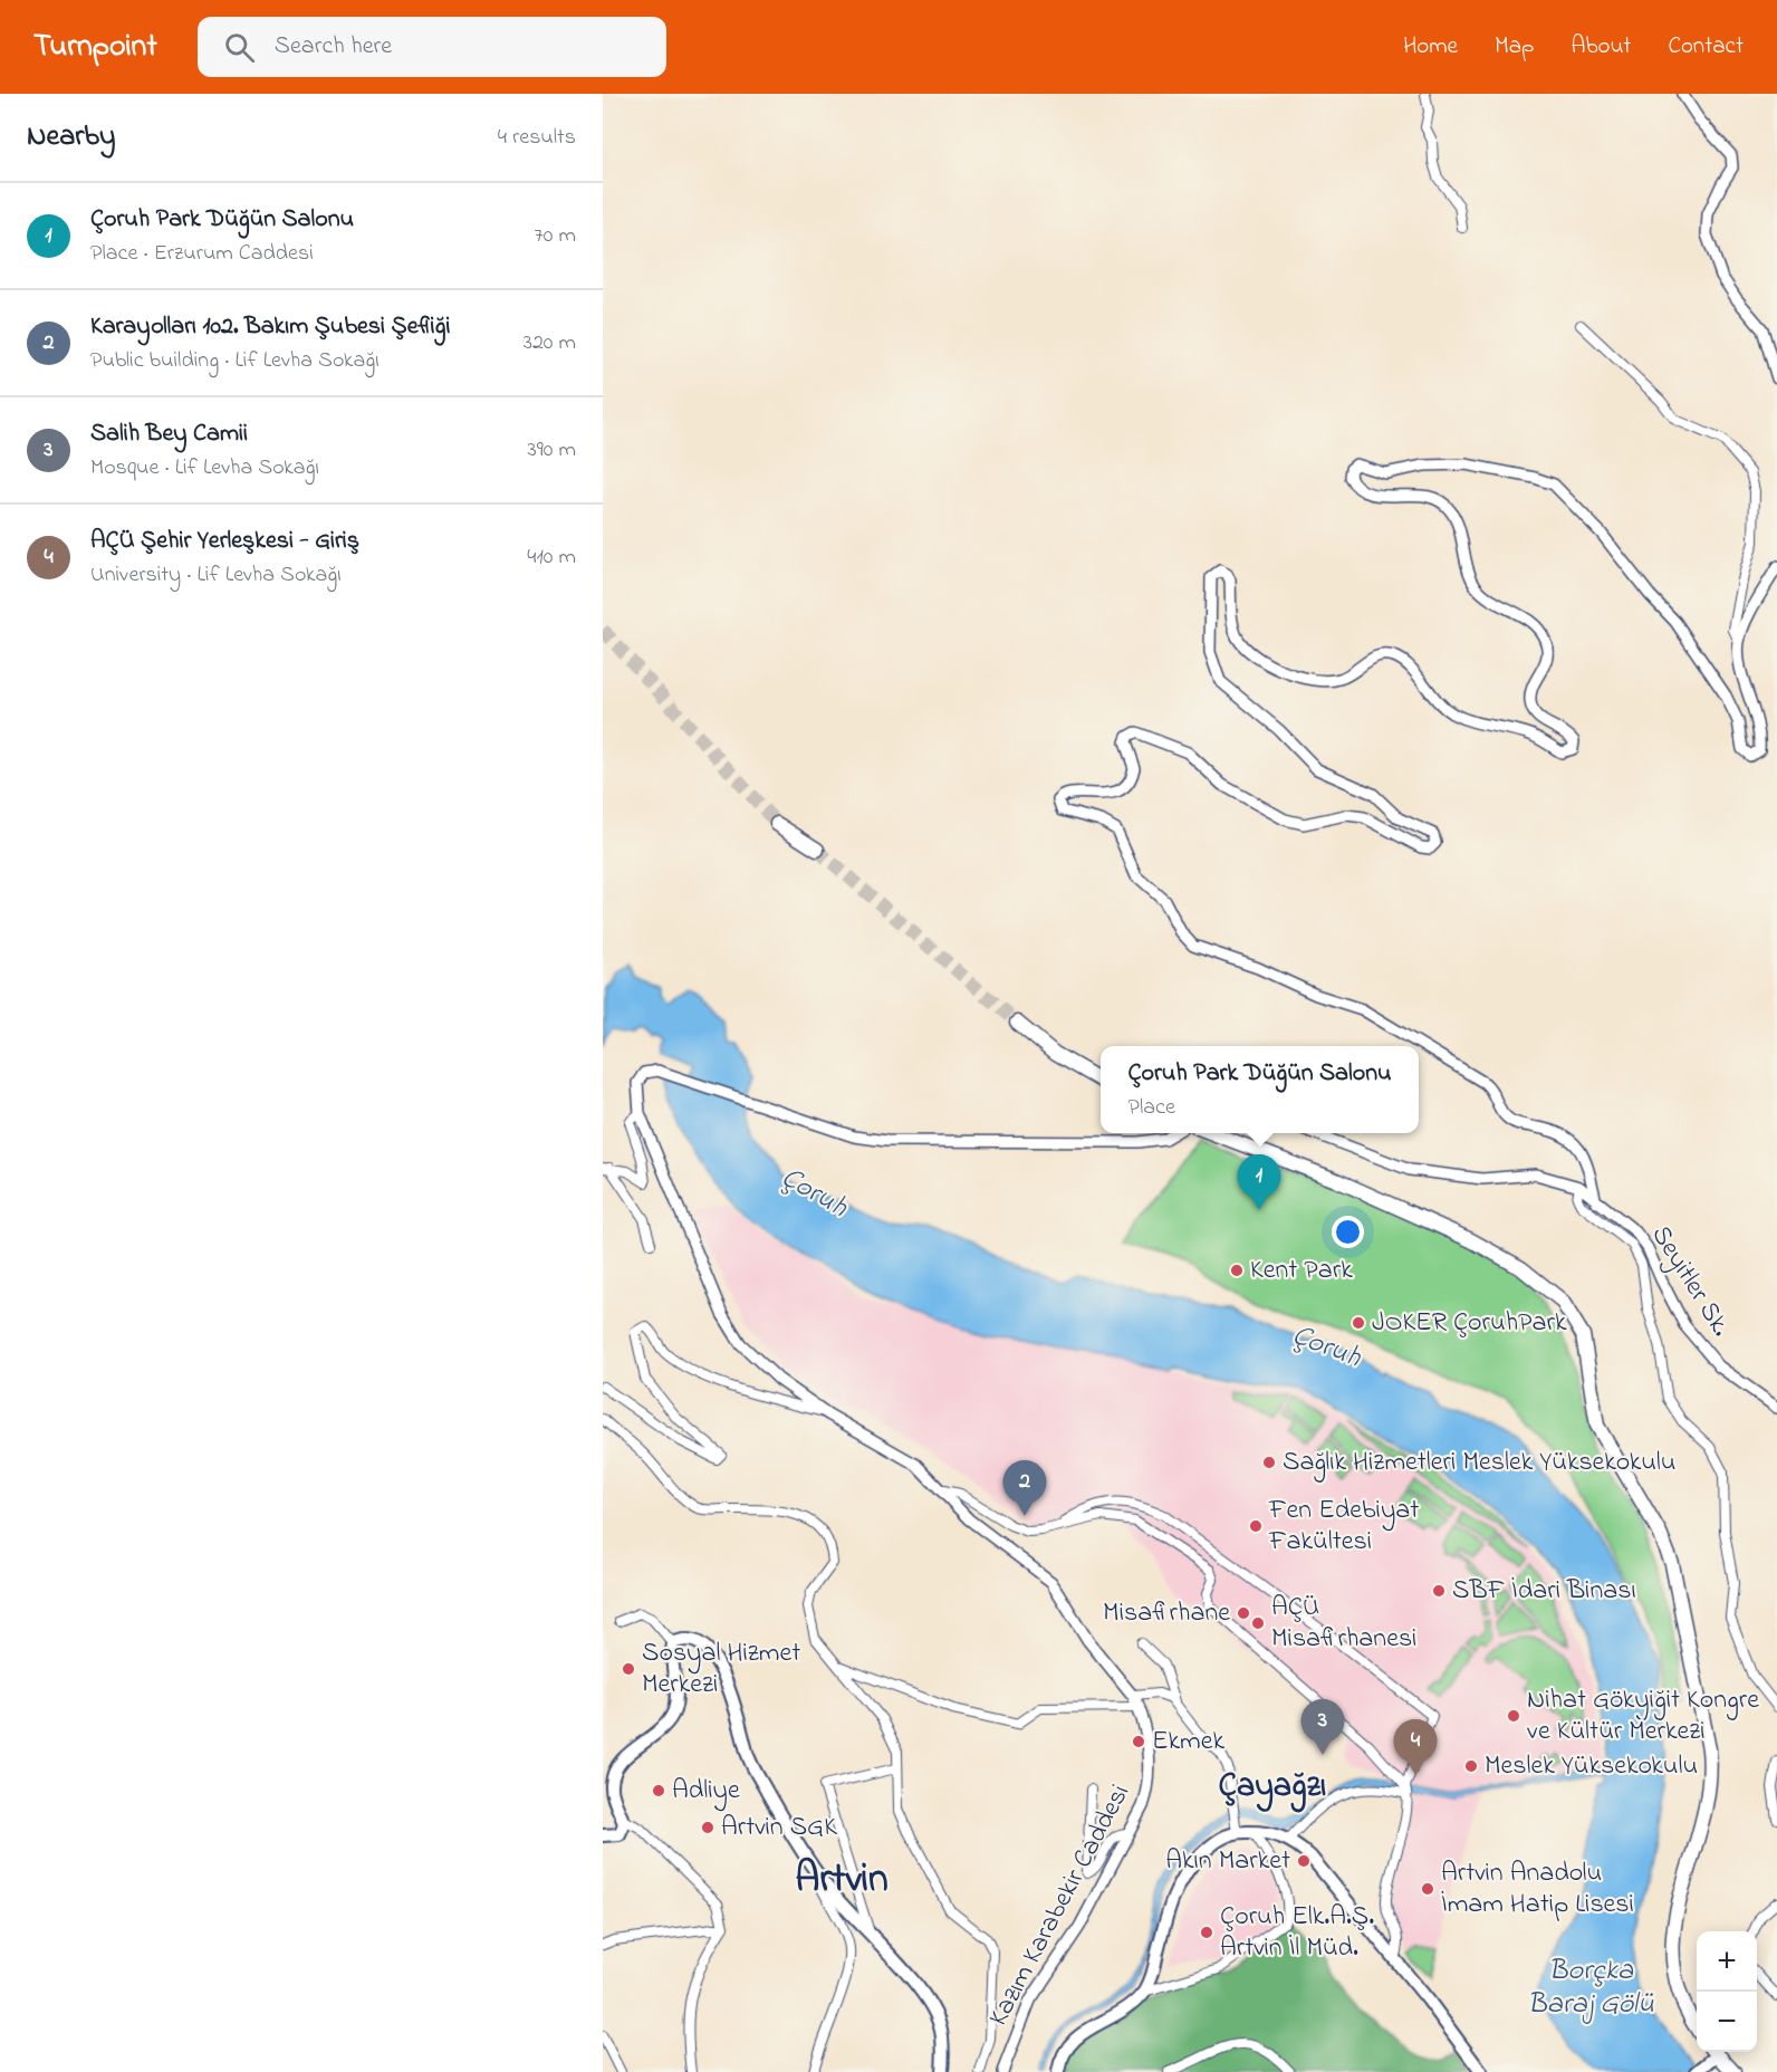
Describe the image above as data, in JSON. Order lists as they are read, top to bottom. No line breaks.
{"streets":{"street":["Seyitler Sk.","Kazım Karabekir Caddesi"]},"districts":["Çayağzı","Artvin"],"water":["Çoruh","Borçka Baraj Gölü"],"places":["Kent Park","JOKER ÇoruhPark","Sağlık Hizmetleri Meslek Yüksekokulu","Fen Edebiyat Fakültesi","SBF İdari Binası","Misafirhane","AÇÜ Misafirhanesi","Sosyal Hizmet Merkezi","Nihat Gökyiğit Kongre ve Kültür Merkezi","Ekmek","Meslek Yüksekokulu","Adliye","Artvin SGK","Akın Market","Artvin Anadolu İmam Hatip Lisesi","Çoruh Elk.A.Ş. Artvin İl Müd."],"page":{"header":"Turnpoint","search":"Search here","nav":["Home","Map","About","Contact"],"heading":["Nearby","4 results"],"list":[{"mark":"1","name":"Çoruh Park Düğün Salonu","note":"Place · Erzurum Caddesi","value":"70 m"},{"mark":"2","name":"Karayolları 102. Bakım Şubesi Şefliği","note":"Public building · Lif Levha Sokağı","value":"320 m"},{"mark":"3","name":"Salih Bey Camii","note":"Mosque · Lif Levha Sokağı","value":"390 m"},{"mark":"4","name":"AÇÜ Şehir Yerleşkesi - Giriş","note":"University · Lif Levha Sokağı","value":"410 m"}],"popup":["Çoruh Park Düğün Salonu","Place"],"pins":["1","2","3","4"],"map_buttons":["+","−"]}}
